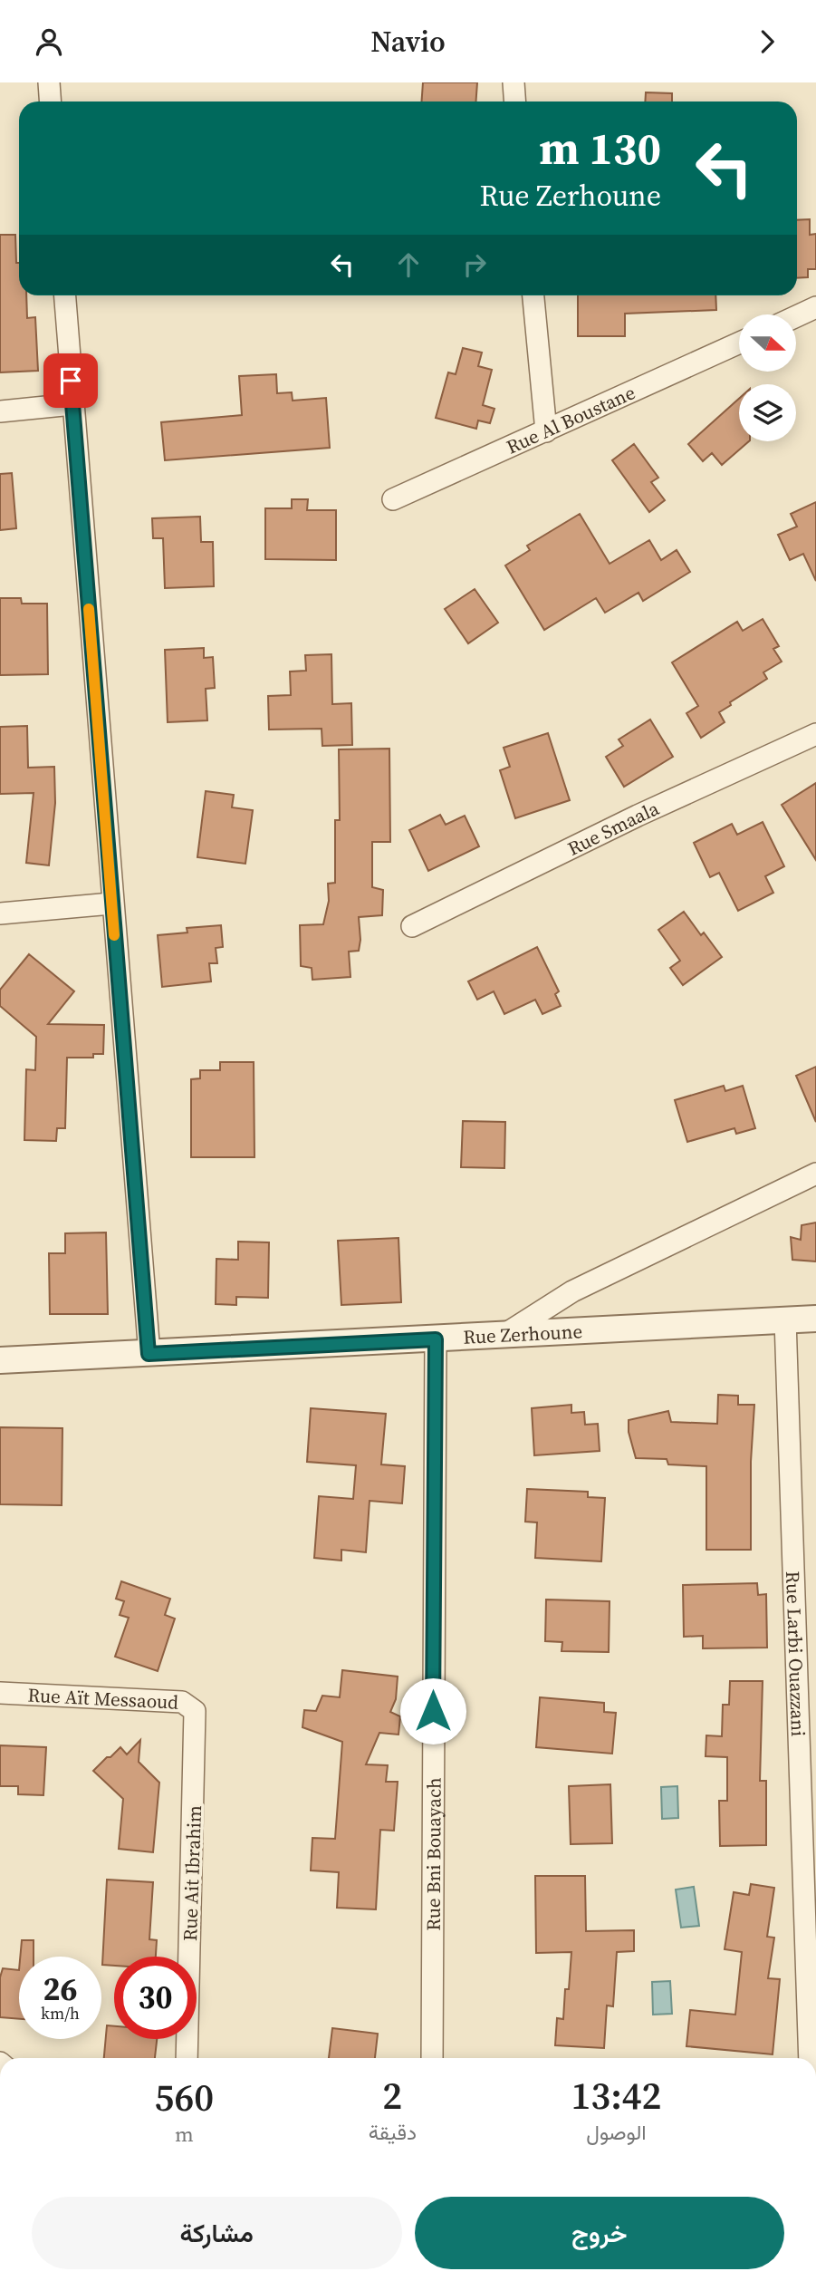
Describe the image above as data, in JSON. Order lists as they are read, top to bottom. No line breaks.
{"streets":{"street":["Rue Al Boustane","Rue Smaala","Rue Zerhoune","Rue Larbi Ouazzani","Rue Aït Messaoud","Rue Bni Bouayach","Rue Ait Ibrahim"]},"crossings":[["Rue Zerhoune","Rue Larbi Ouazzani"],["Rue Zerhoune","Rue Bni Bouayach"],["Rue Aït Messaoud","Rue Ait Ibrahim"]],"north":"right","page":{"header":"Navio","turn":["130 m","Rue Zerhoune"],"speed":"26 km/h","limit":"30","eta":["13:42","الوصول","2","دقيقة","560","m"],"buttons":["خروج","مشاركة"]}}
